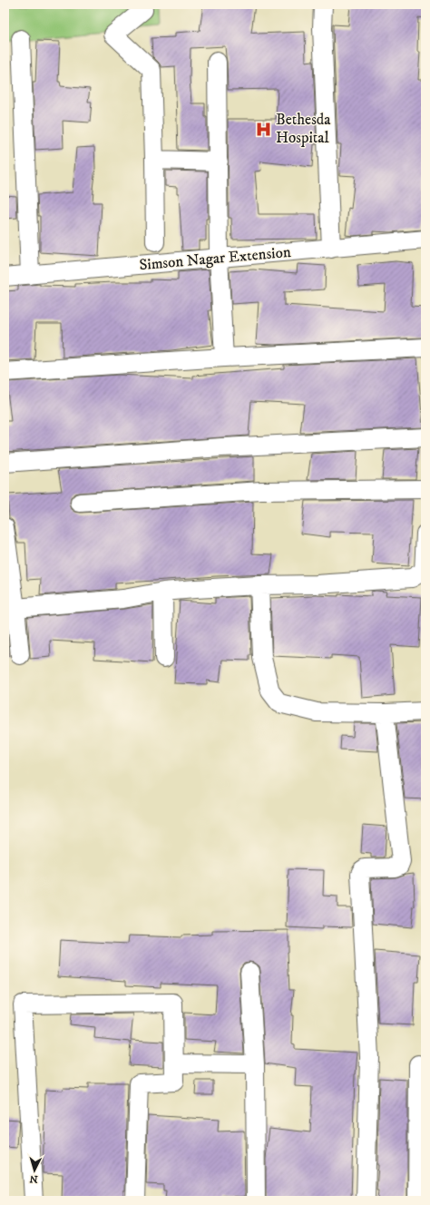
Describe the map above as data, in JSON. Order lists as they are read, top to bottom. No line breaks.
{"streets":{"street":["Simson Nagar Extension"]},"places":{"hospital":["Bethesda Hospital"]},"north":"bottom"}
